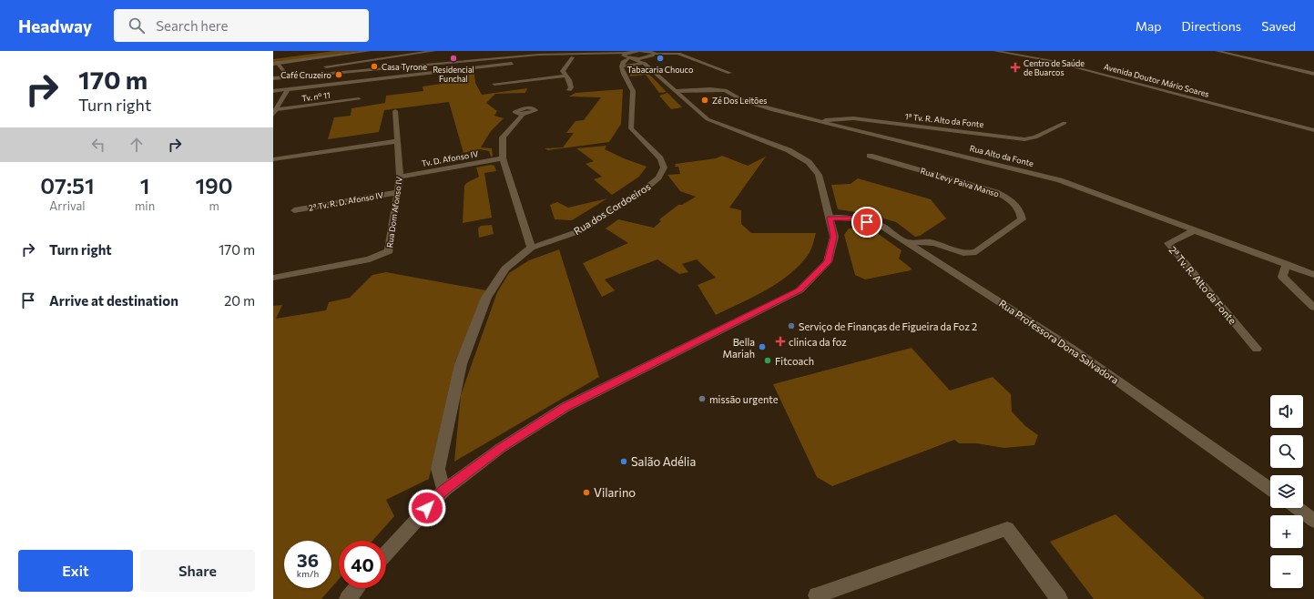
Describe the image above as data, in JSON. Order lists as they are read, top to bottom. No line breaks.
{"streets":{"street":["Avenida Doutor Mário Soares","Tv. nº 11","1ª Tv. R. Alto da Fonte","Rua Alto da Fonte","Tv. D. Afonso IV","Rua Levy Paiva Manso","2ª Tv. R. D. Afonso IV","Rua dos Cordoeiros","Rua Dom Afonso IV","2ª Tv. R. Alto da Fonte","Rua Professora Dona Salvadora"]},"crossings":[["1ª Tv. R. Alto da Fonte","Rua Alto da Fonte"],["Rua Alto da Fonte","2ª Tv. R. Alto da Fonte"],["Tv. D. Afonso IV","Rua Dom Afonso IV"],["Rua Levy Paiva Manso","Rua Professora Dona Salvadora"],["2ª Tv. R. D. Afonso IV","Rua Dom Afonso IV"]],"places":{"other":["Residencial Funchal","Tabacaria Chouco","Casa Tyrone","Café Cruzeiro","Zé Dos Leitões","Serviço de Finanças de Figueira da Foz 2","Bella Mariah","Fitcoach","missão urgente","Salão Adélia","Vilarino"],"health":["Centro de Saúde de Buarcos","clinica da foz"]},"page":{"header":"Headway","search":"Search here","nav":["Map","Directions","Saved"],"turn":["170 m","Turn right"],"eta":["07:51","Arrival","1","min","190","m"],"list":[{"name":"Turn right","value":"170 m"},{"name":"Arrive at destination","value":"20 m"}],"map_buttons":["+","−"],"speed":"36 km/h","limit":"40","buttons":["Exit","Share"]}}
